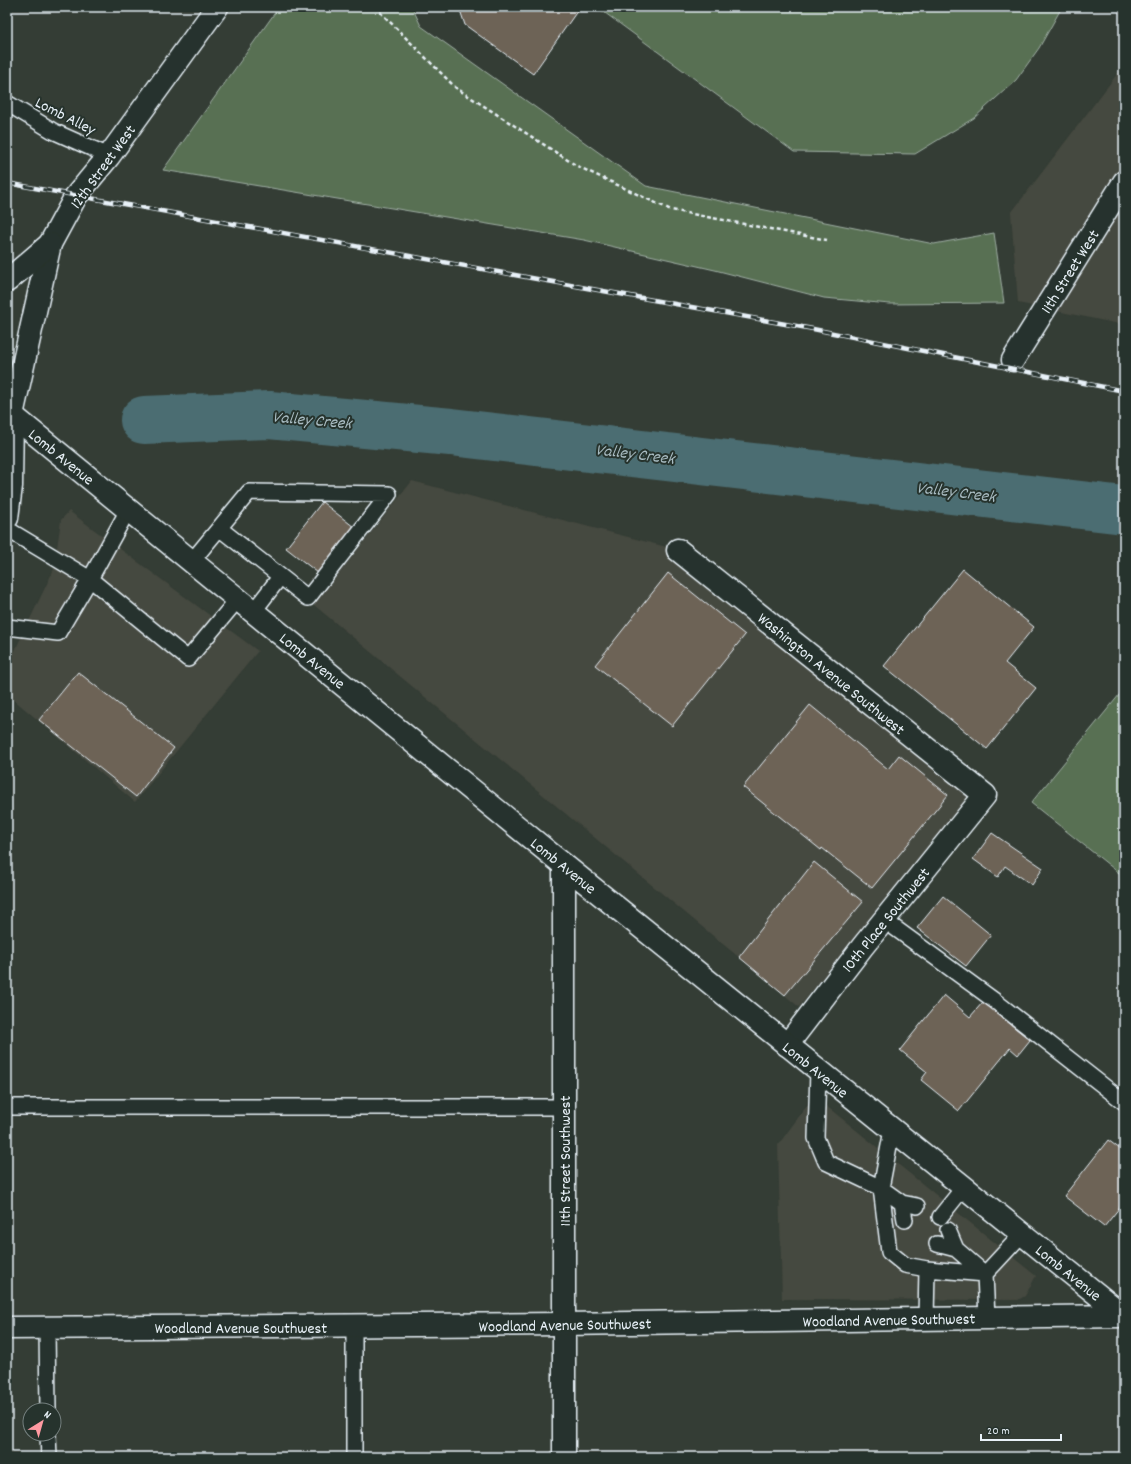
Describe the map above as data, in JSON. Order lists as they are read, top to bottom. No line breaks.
{"streets":{"street":["12th Street West","11th Street West","Lomb Avenue","Washington Avenue Southwest","10th Place Southwest","11th Street Southwest","Woodland Avenue Southwest"],"lane":["Lomb Alley"]},"crossings":[["Lomb Alley","12th Street West"],["12th Street West","Lomb Avenue"],["Lomb Avenue","10th Place Southwest"],["Lomb Avenue","11th Street Southwest"],["Lomb Avenue","Woodland Avenue Southwest"],["Washington Avenue Southwest","10th Place Southwest"],["11th Street Southwest","Woodland Avenue Southwest"]],"water":["Valley Creek"],"scale_bar":"20 m","north":"top right"}
